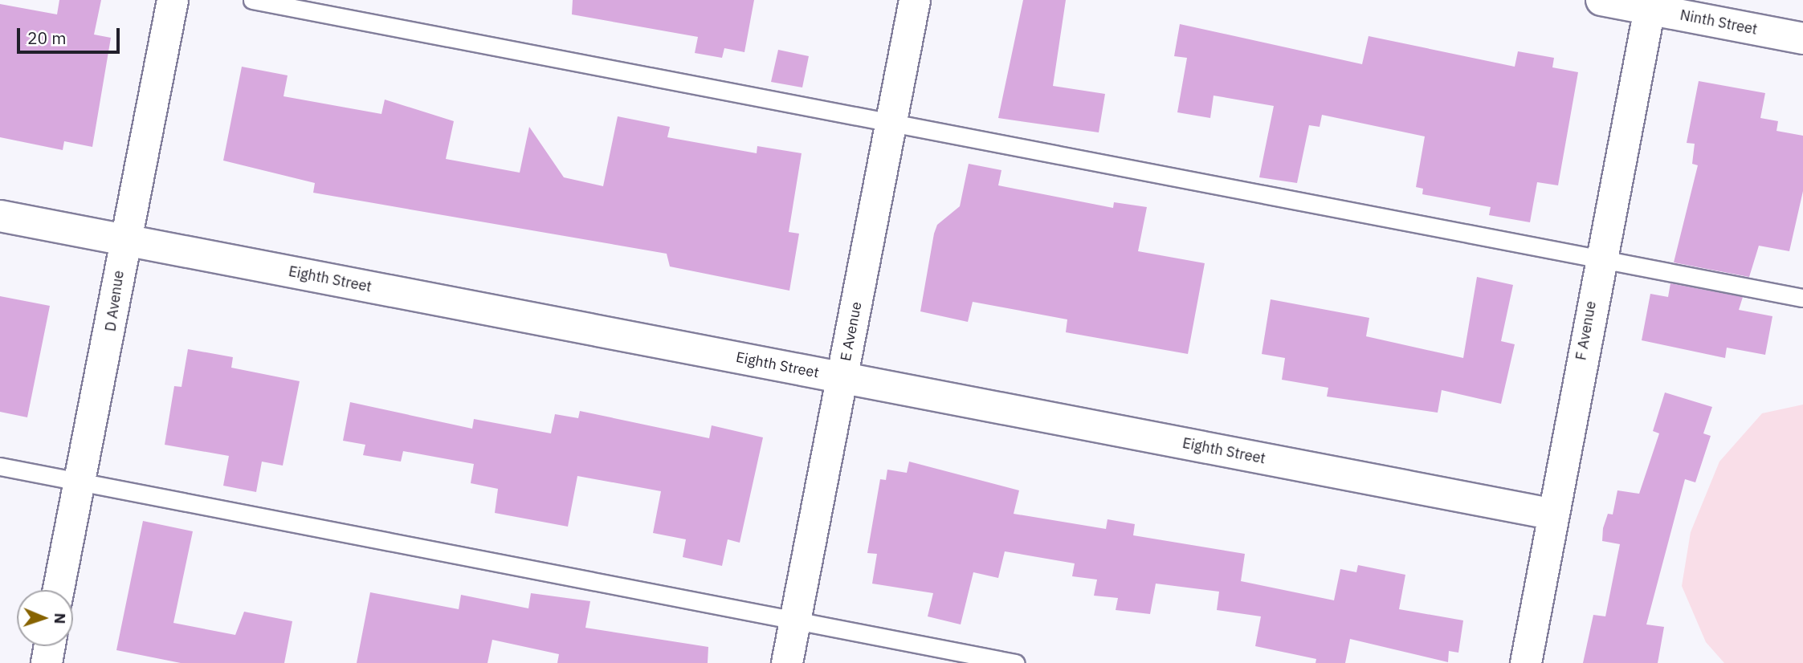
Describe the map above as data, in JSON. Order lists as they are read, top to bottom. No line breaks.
{"streets":{"street":["Ninth Street","Eighth Street","D Avenue","F Avenue","E Avenue"]},"crossings":[["Ninth Street","F Avenue"],["Eighth Street","D Avenue"],["Eighth Street","F Avenue"],["Eighth Street","E Avenue"]],"scale_bar":"20 m","north":"right"}
